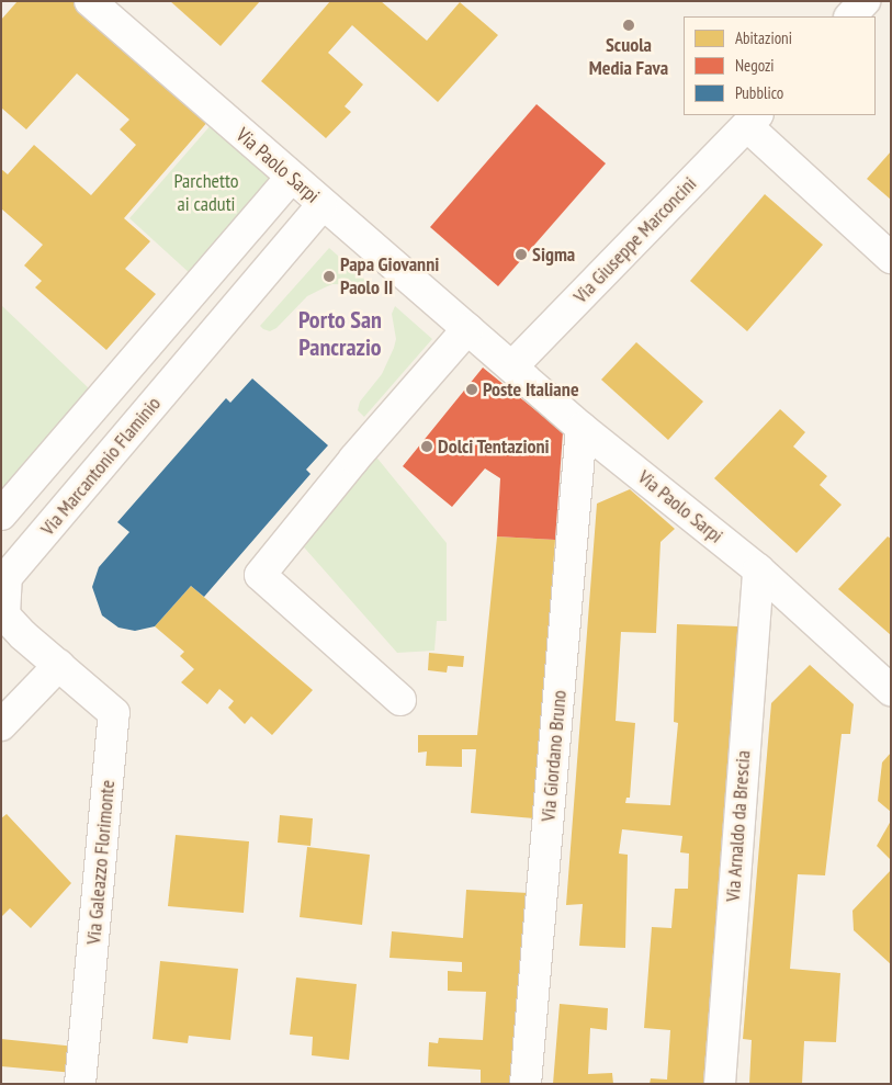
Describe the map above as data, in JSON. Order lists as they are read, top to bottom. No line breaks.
{"streets":{"street":["Via Paolo Sarpi","Via Giuseppe Marconcini","Via Marcantonio Flaminio","Via Giordano Bruno","Via Arnaldo da Brescia","Via Galeazzo Florimonte"]},"crossings":[["Via Paolo Sarpi","Via Giuseppe Marconcini"],["Via Paolo Sarpi","Via Marcantonio Flaminio"],["Via Paolo Sarpi","Via Giordano Bruno"],["Via Paolo Sarpi","Via Arnaldo da Brescia"],["Via Marcantonio Flaminio","Via Galeazzo Florimonte"]],"districts":["Porto San Pancrazio"],"parks":["Parchetto ai caduti"],"places":["Scuola Media Fava","Sigma","Papa Giovanni Paolo II","Poste Italiane","Dolci Tentazioni"],"legend":["Abitazioni","Negozi","Pubblico"]}
